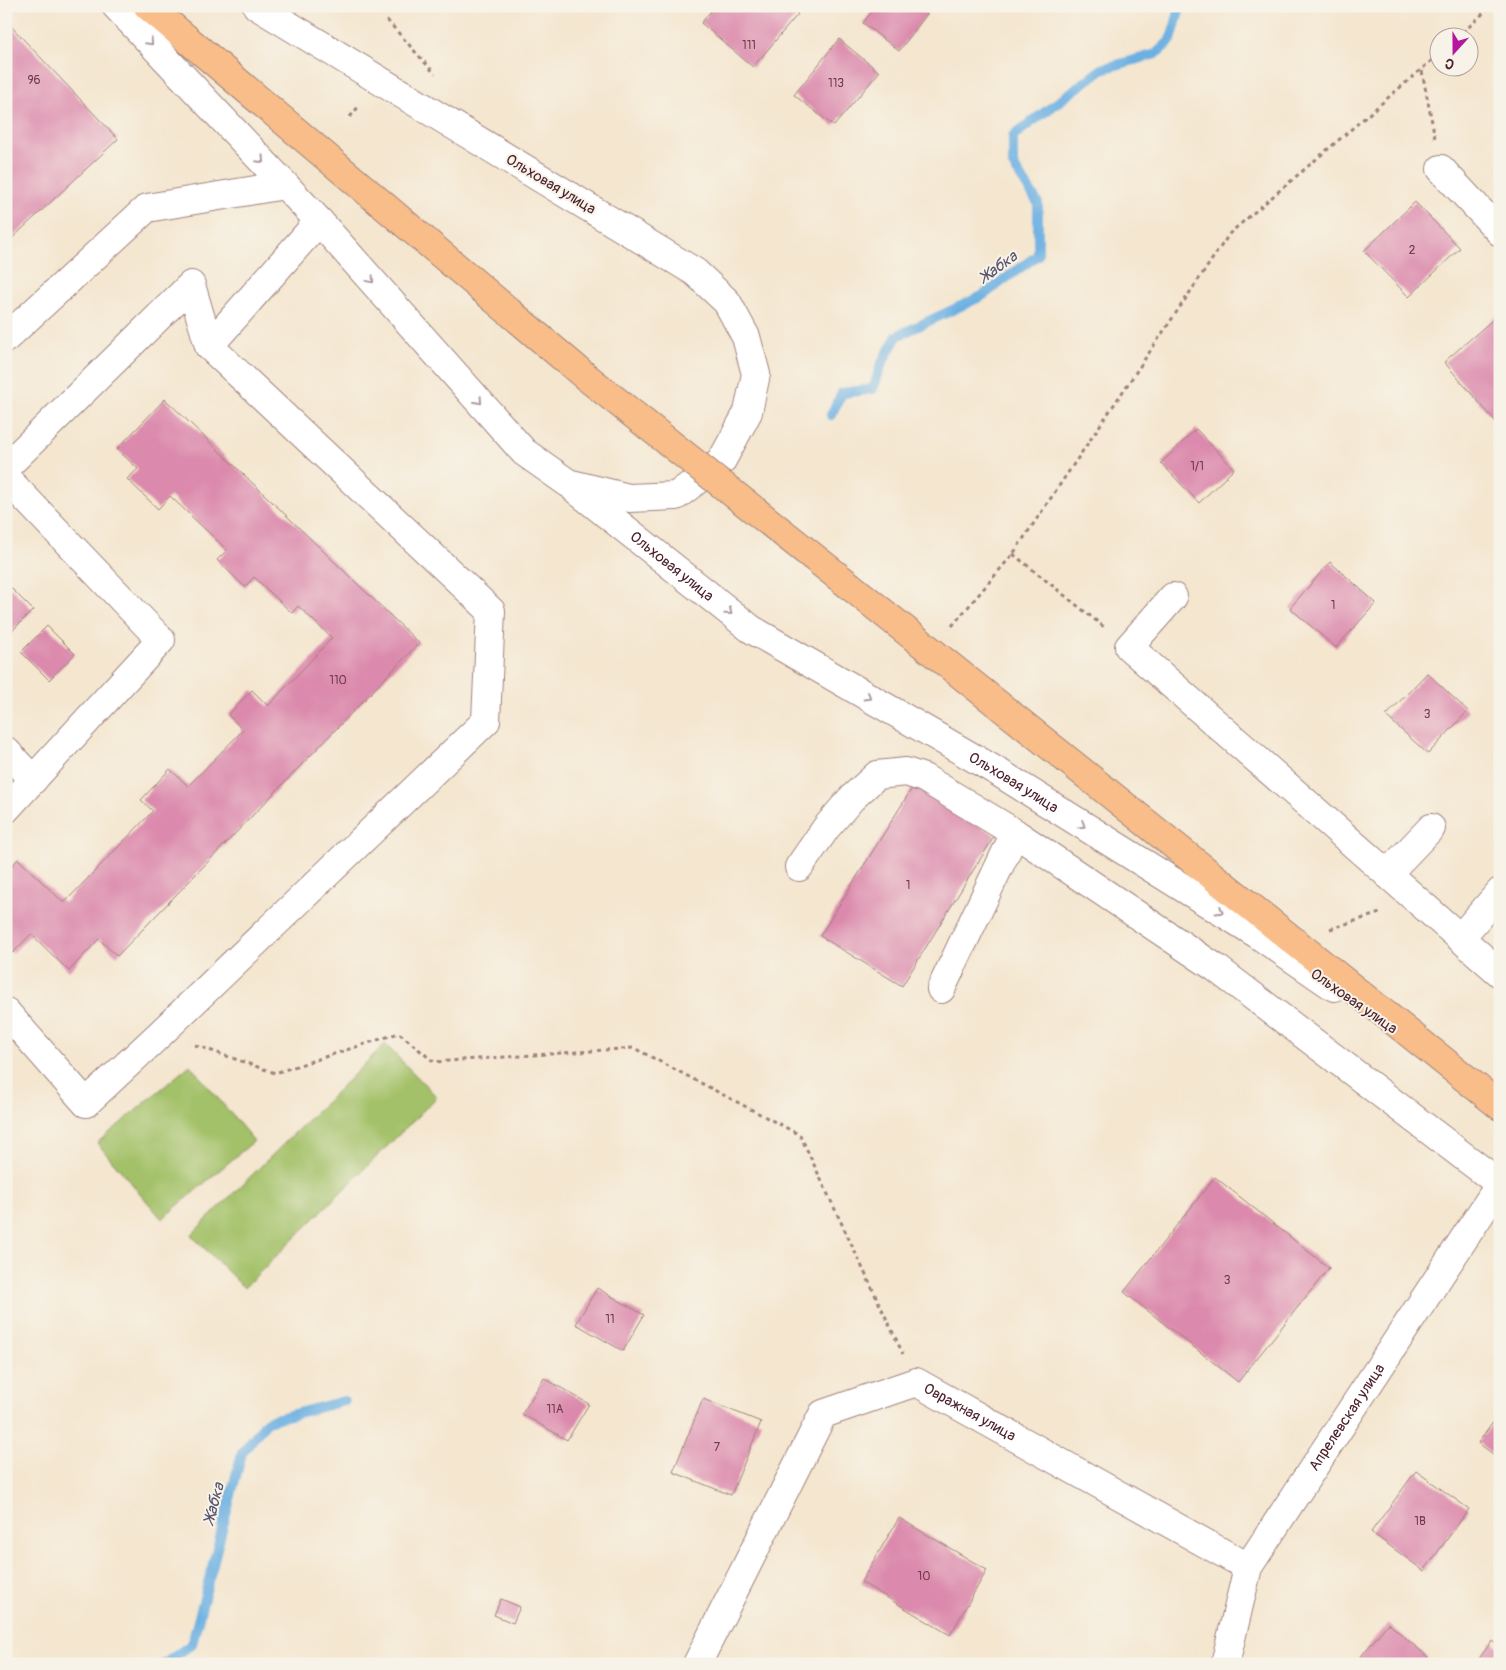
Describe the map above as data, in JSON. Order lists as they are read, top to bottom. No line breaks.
{"streets":{"main road":["Ольховая улица"],"street":["Овражная улица","Апрелевская улица"]},"crossings":[["Овражная улица","Апрелевская улица"]],"water":["Жабка"],"house_numbers":["111","96","113","2","1/1","1","110","3","1","3","11","11А","7","1В","10"],"north":"bottom"}
